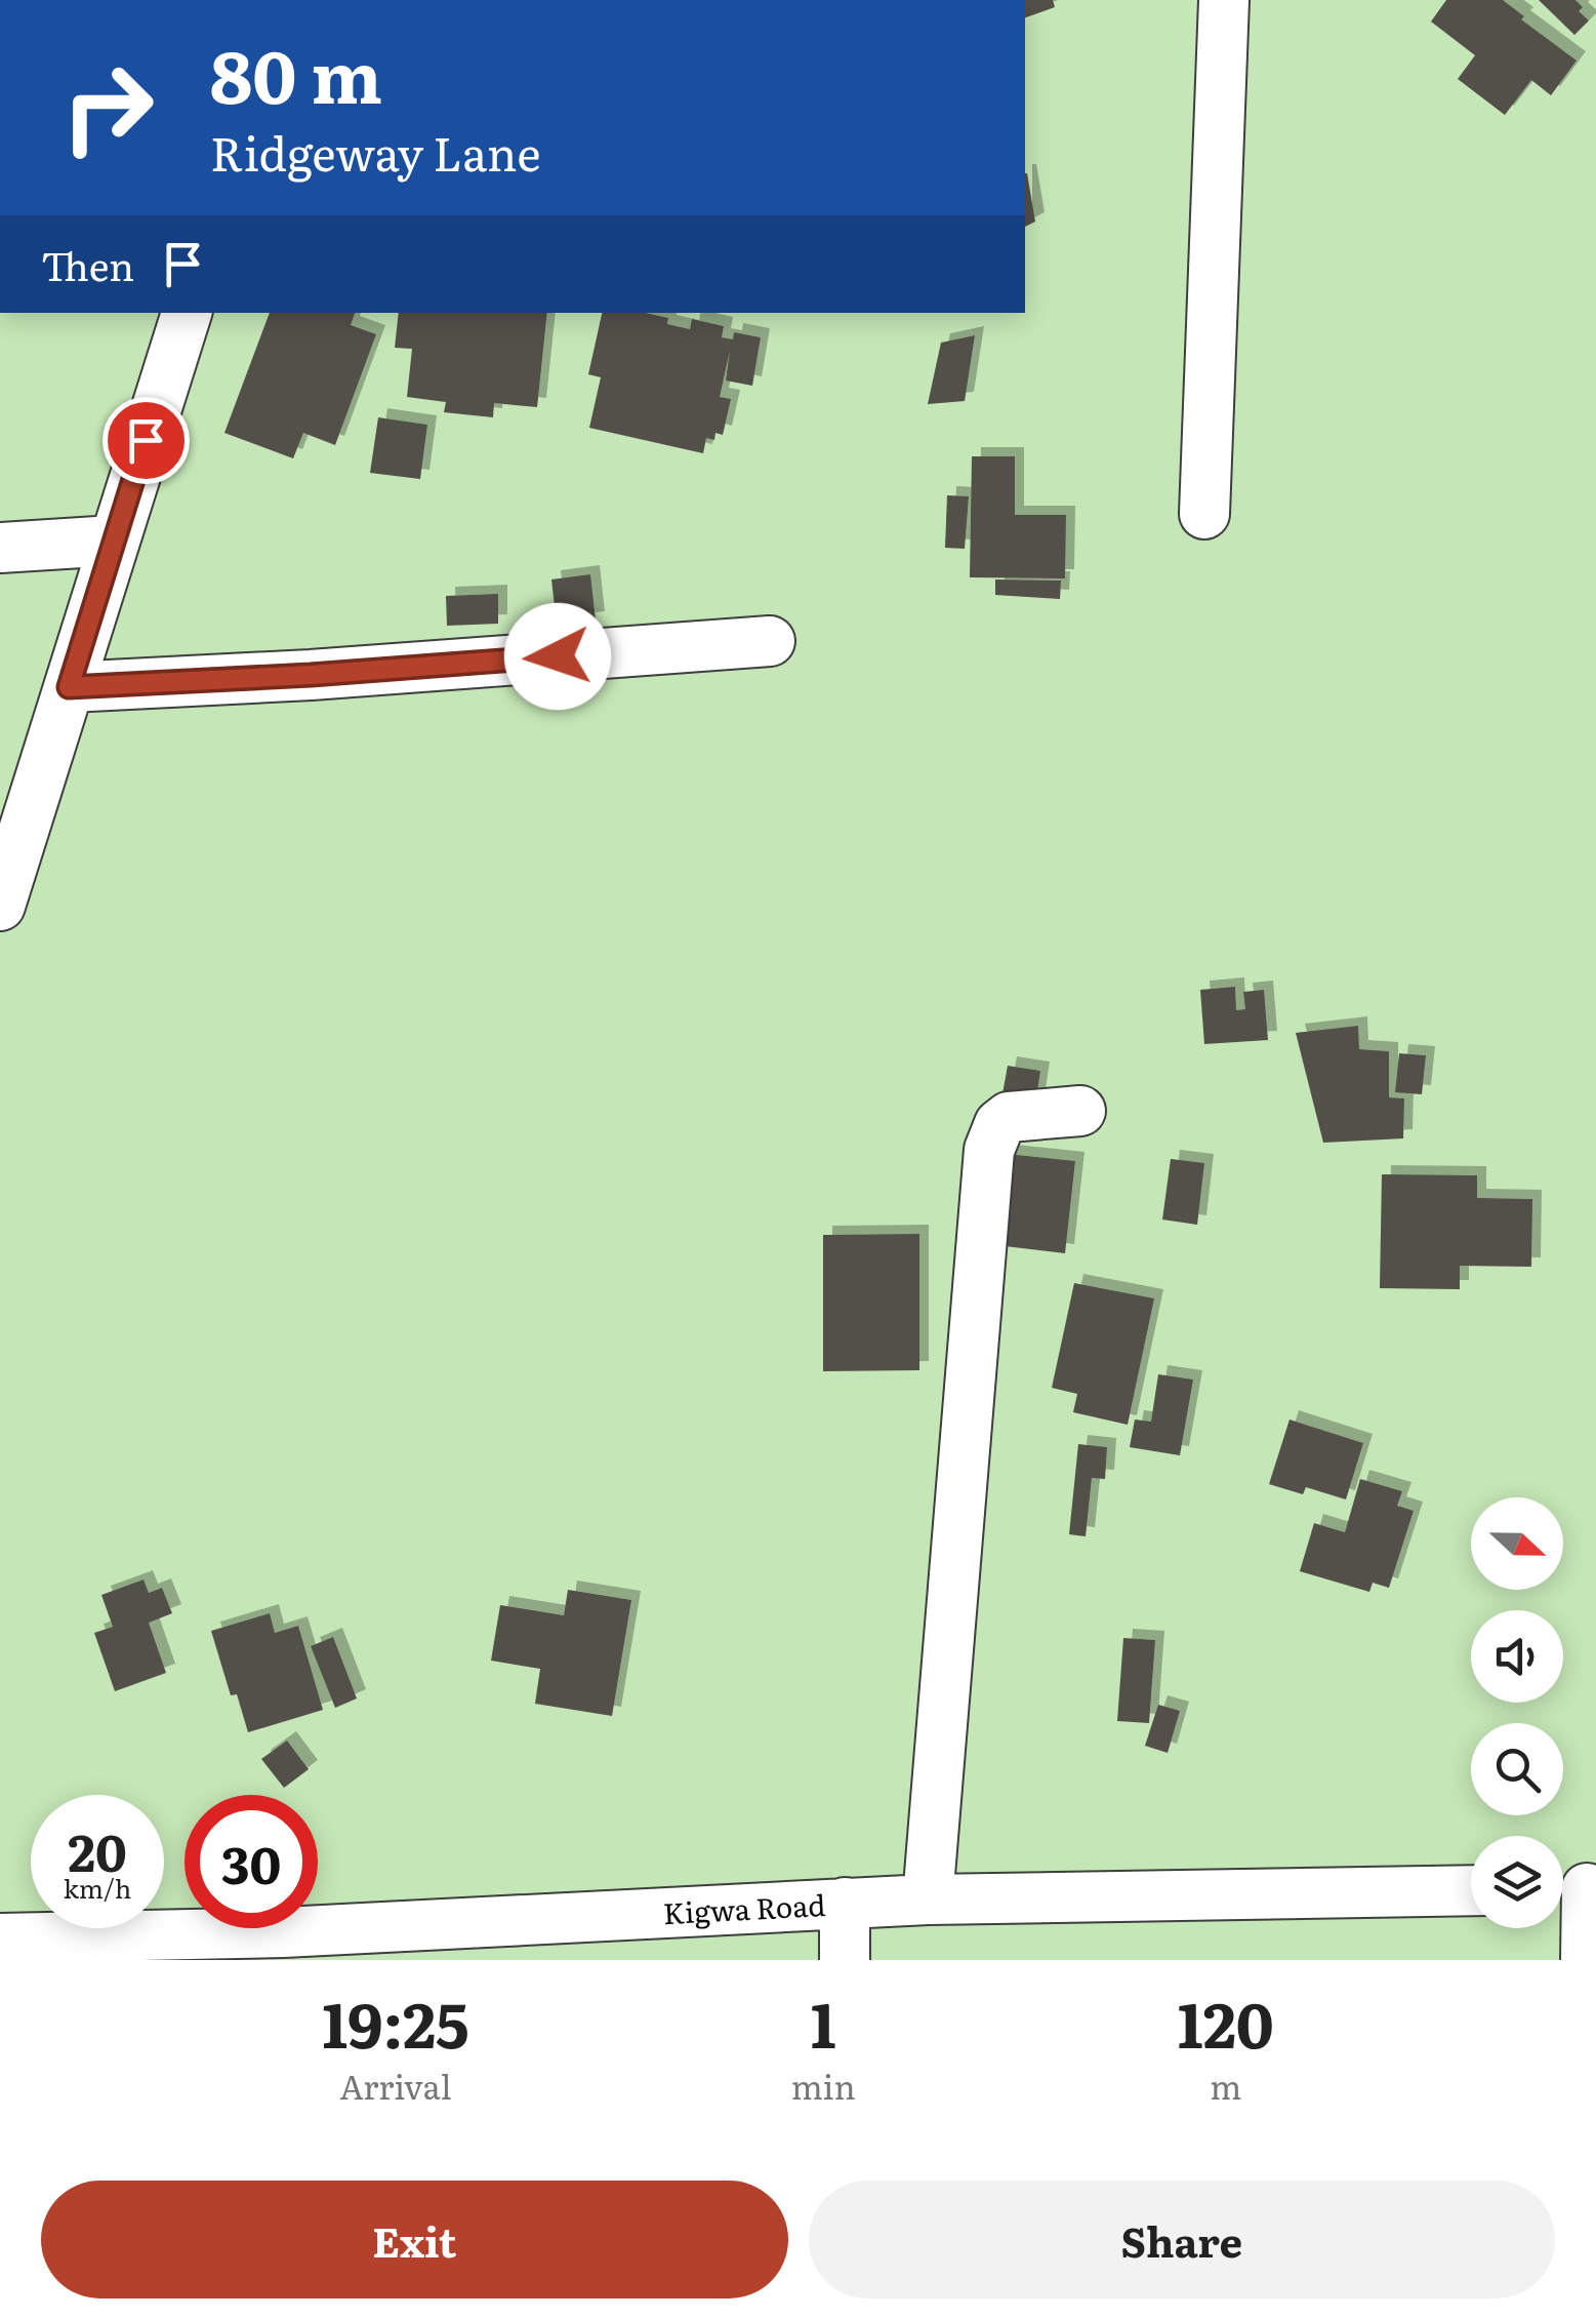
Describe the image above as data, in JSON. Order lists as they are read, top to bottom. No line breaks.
{"streets":{"street":["Kigwa Road"]},"north":"right","page":{"turn":["80 m","Ridgeway Lane"],"then":"Then","speed":"20 km/h","limit":"30","eta":["19:25","Arrival","1","min","120","m"],"buttons":["Exit","Share"]}}
